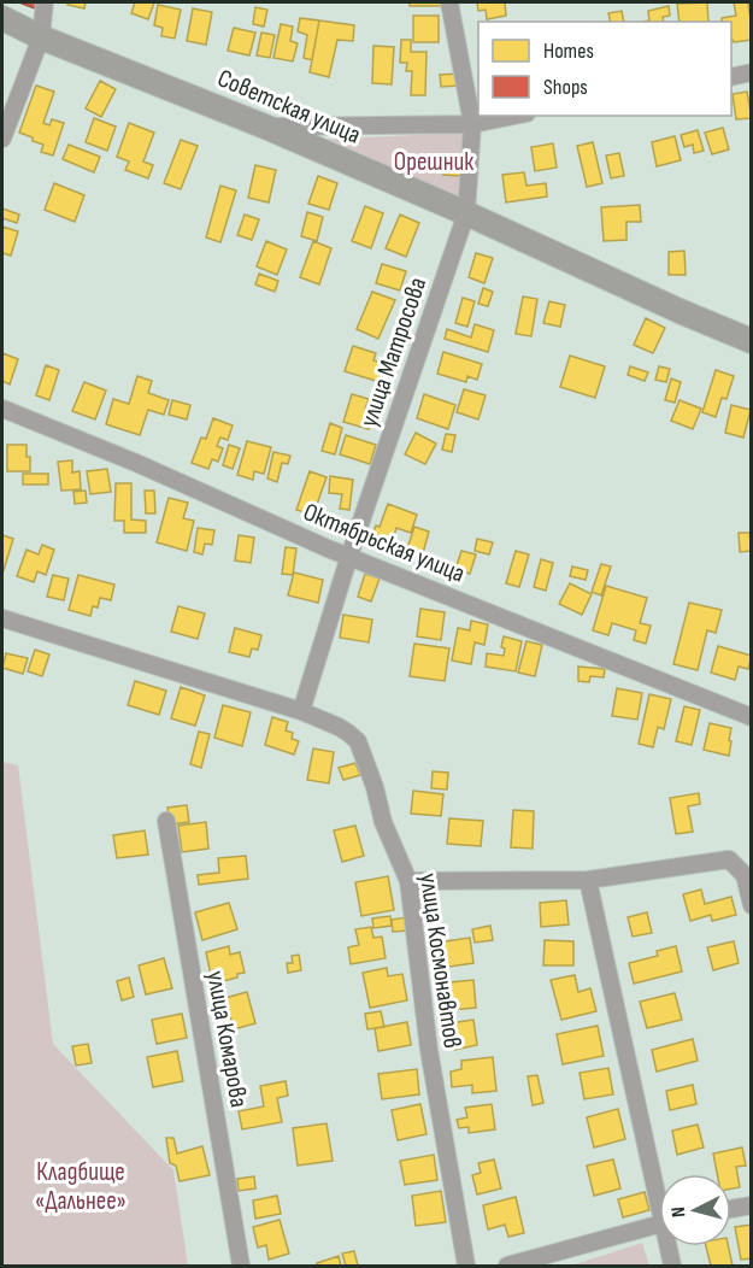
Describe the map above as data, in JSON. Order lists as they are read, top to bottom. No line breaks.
{"streets":{"street":["Советская улица","улица Матросова","Октябрьская улица","улица Космонавтов","улица Комарова"]},"crossings":[["Советская улица","улица Матросова"],["улица Матросова","Октябрьская улица"],["улица Матросова","улица Космонавтов"]],"parks":["Орешник","Кладбище «Дальнее»"],"legend":["Homes","Shops"],"north":"left"}
